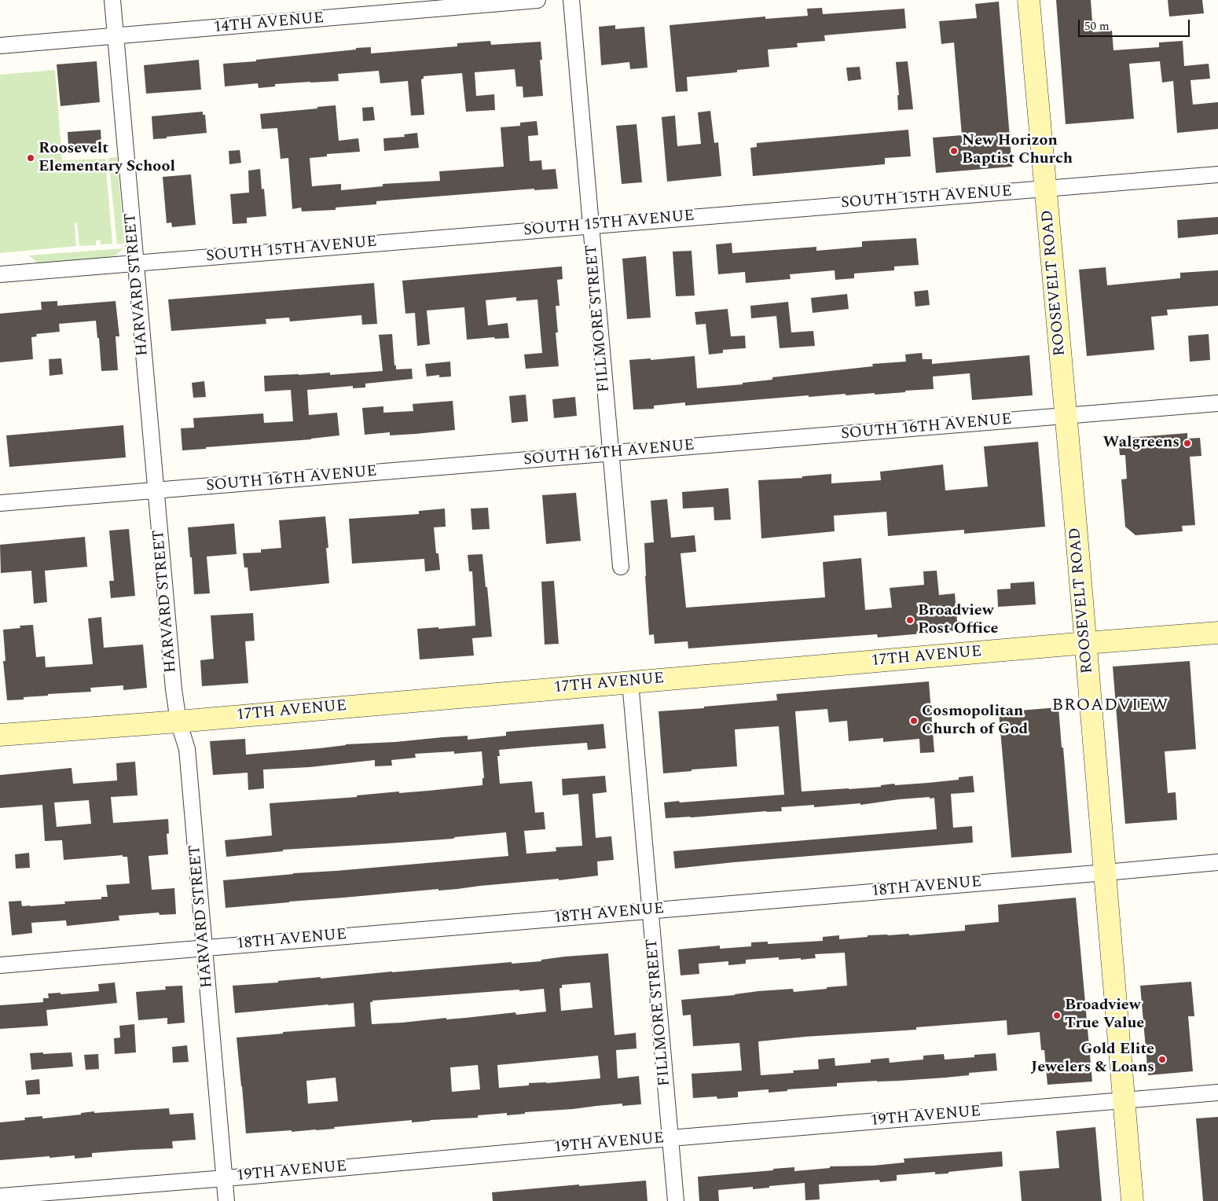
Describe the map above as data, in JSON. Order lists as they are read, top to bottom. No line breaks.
{"streets":{"street":["14TH AVENUE","SOUTH 15TH AVENUE","ROOSEVELT ROAD","HARVARD STREET","FILLMORE STREET","SOUTH 16TH AVENUE","17TH AVENUE","18TH AVENUE","19TH AVENUE"]},"crossings":[["14TH AVENUE","HARVARD STREET"],["SOUTH 15TH AVENUE","ROOSEVELT ROAD"],["SOUTH 15TH AVENUE","HARVARD STREET"],["SOUTH 15TH AVENUE","FILLMORE STREET"],["ROOSEVELT ROAD","SOUTH 16TH AVENUE"],["ROOSEVELT ROAD","17TH AVENUE"],["ROOSEVELT ROAD","18TH AVENUE"],["ROOSEVELT ROAD","19TH AVENUE"],["HARVARD STREET","SOUTH 16TH AVENUE"],["HARVARD STREET","17TH AVENUE"],["HARVARD STREET","18TH AVENUE"],["HARVARD STREET","19TH AVENUE"],["FILLMORE STREET","SOUTH 16TH AVENUE"],["FILLMORE STREET","17TH AVENUE"],["FILLMORE STREET","18TH AVENUE"],["FILLMORE STREET","19TH AVENUE"]],"districts":["BROADVIEW"],"places":["New Horizon Baptist Church","Roosevelt Elementary School","Walgreens","Broadview Post Office","Cosmopolitan Church of God","Broadview True Value","Gold Elite Jewelers & Loans"],"scale_bar":"50 m"}
